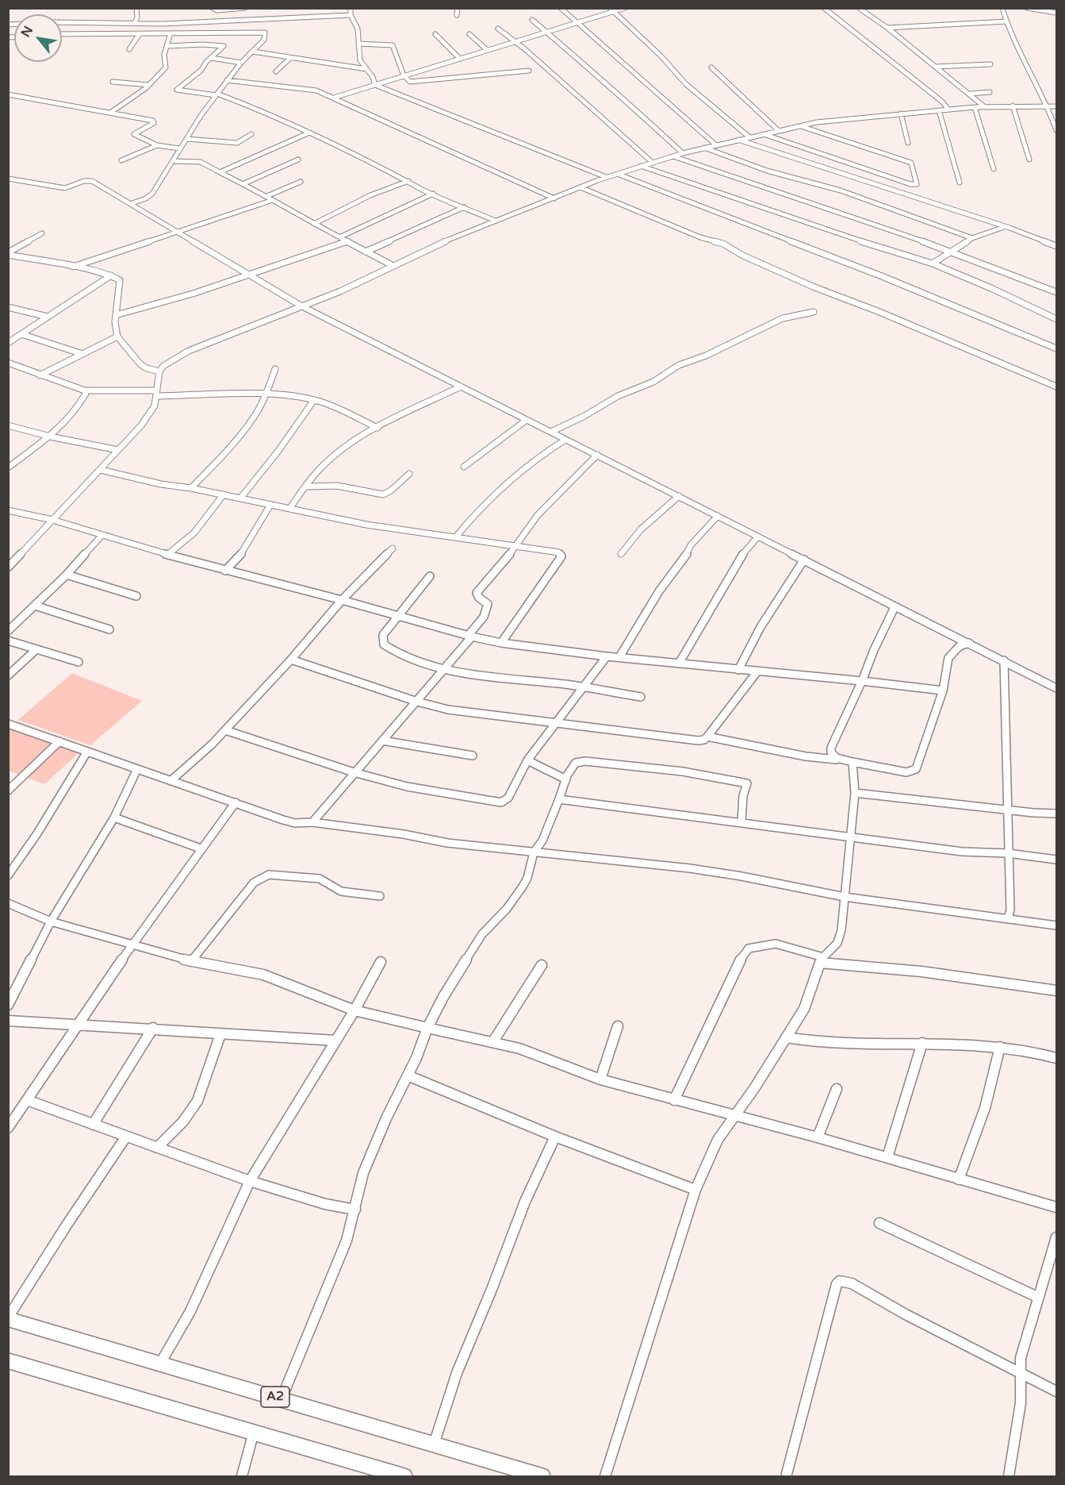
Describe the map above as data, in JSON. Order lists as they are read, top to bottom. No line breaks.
{"streets":{"highway":["A2"]},"north":"top left"}
